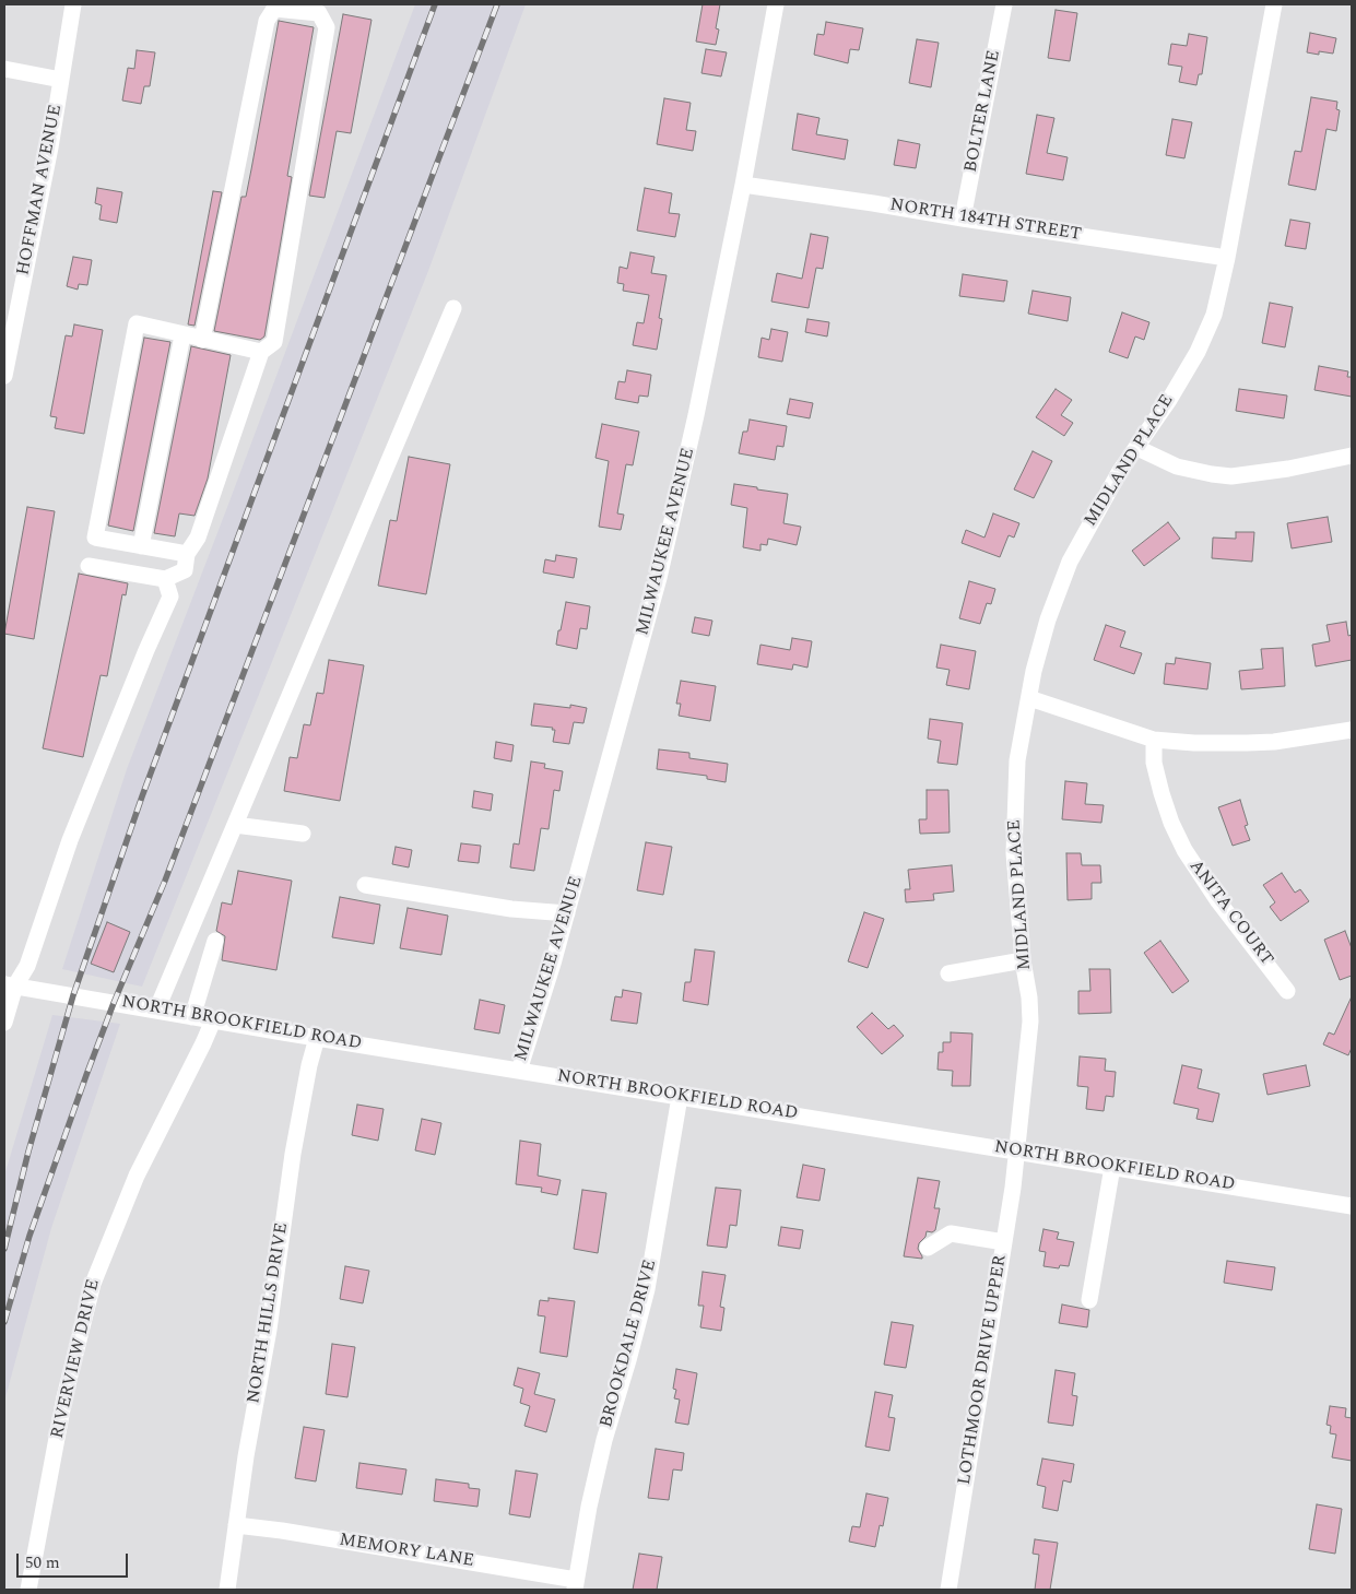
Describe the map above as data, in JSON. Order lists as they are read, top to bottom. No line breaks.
{"streets":{"street":["BOLTER LANE","HOFFMAN AVENUE","NORTH 184TH STREET","MIDLAND PLACE","MILWAUKEE AVENUE","ANITA COURT","NORTH BROOKFIELD ROAD","NORTH HILLS DRIVE","BROOKDALE DRIVE","RIVERVIEW DRIVE","LOTHMOOR DRIVE UPPER","MEMORY LANE"]},"crossings":[["BOLTER LANE","NORTH 184TH STREET"],["NORTH 184TH STREET","MIDLAND PLACE"],["NORTH 184TH STREET","MILWAUKEE AVENUE"],["MIDLAND PLACE","NORTH BROOKFIELD ROAD"],["MIDLAND PLACE","LOTHMOOR DRIVE UPPER"],["MILWAUKEE AVENUE","NORTH BROOKFIELD ROAD"],["NORTH BROOKFIELD ROAD","NORTH HILLS DRIVE"],["NORTH BROOKFIELD ROAD","BROOKDALE DRIVE"],["NORTH BROOKFIELD ROAD","RIVERVIEW DRIVE"],["NORTH BROOKFIELD ROAD","LOTHMOOR DRIVE UPPER"],["NORTH HILLS DRIVE","MEMORY LANE"],["BROOKDALE DRIVE","MEMORY LANE"]],"scale_bar":"50 m"}
